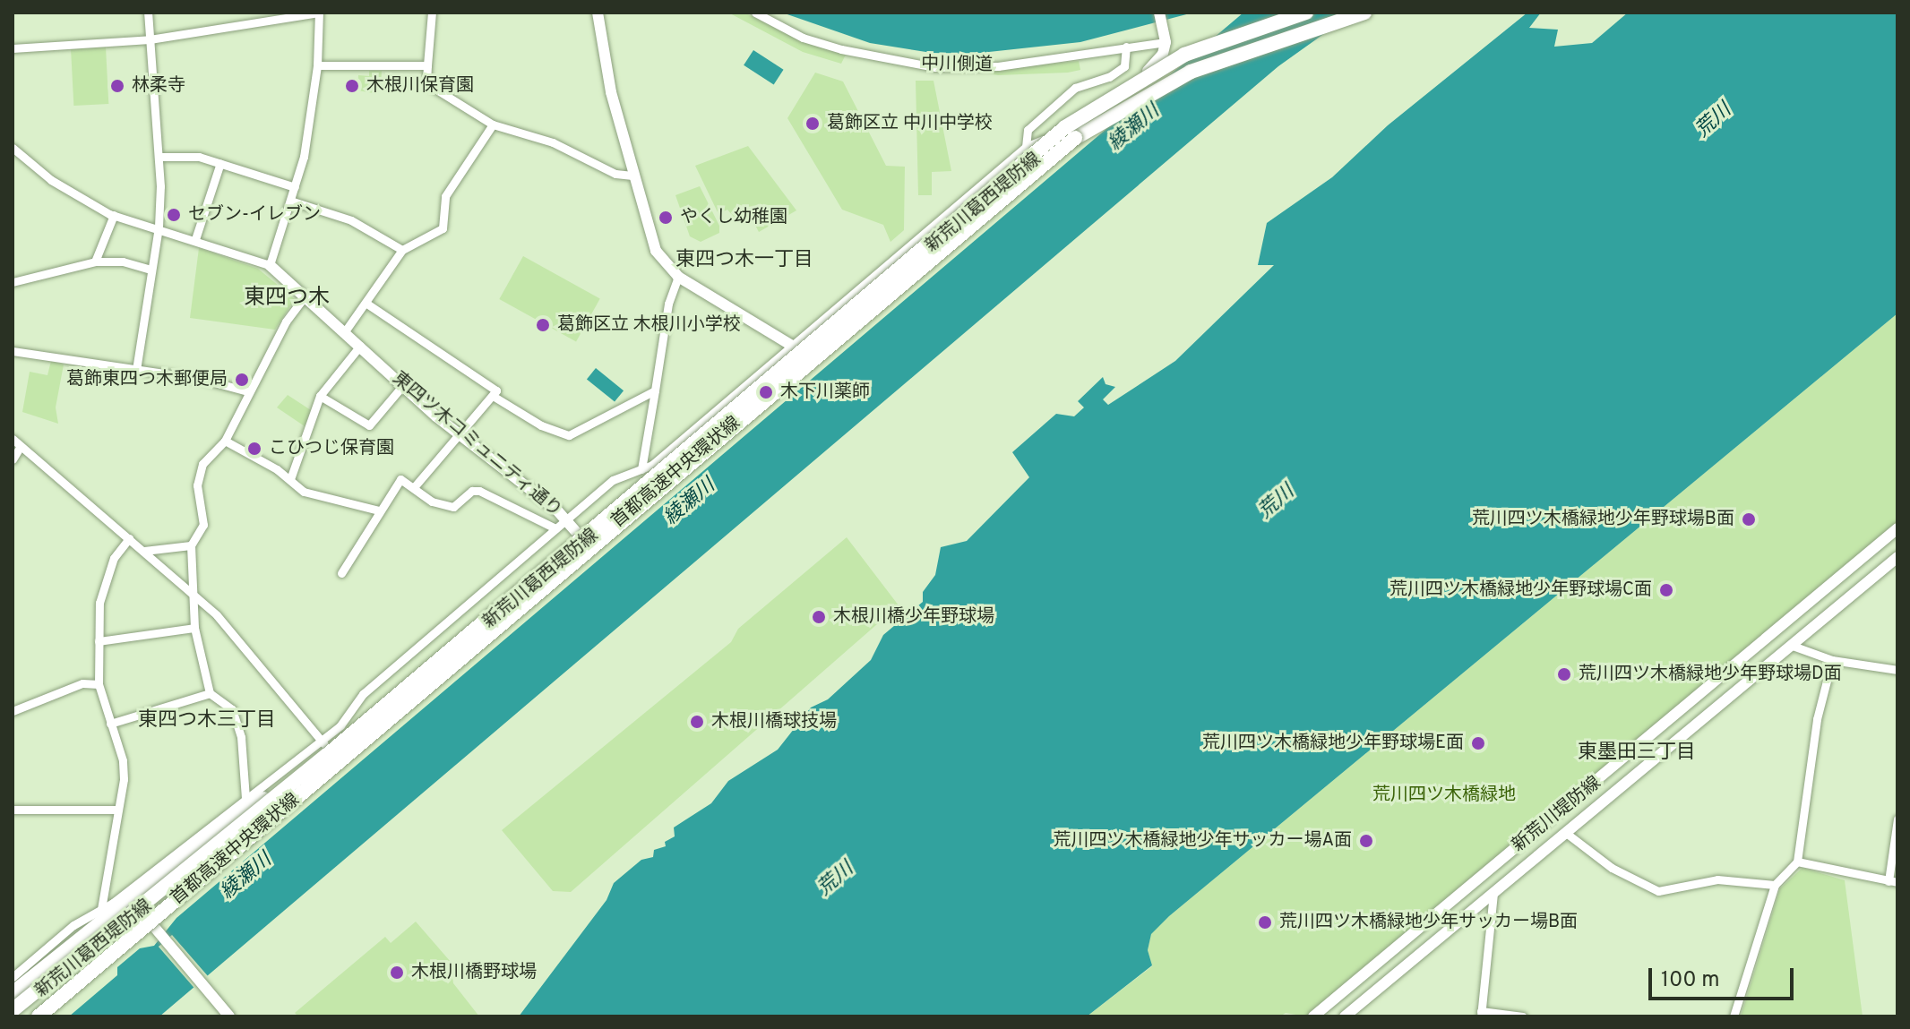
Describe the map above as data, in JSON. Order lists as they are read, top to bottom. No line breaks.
{"streets":{"highway":["首都高速中央環状線"],"main road":["新荒川葛西堤防線","東四ツ木コミュニティ通り","新荒川堤防線"],"street":["中川側道"]},"crossings":[["中川側道","新荒川葛西堤防線"],["新荒川葛西堤防線","東四ツ木コミュニティ通り"],["新荒川葛西堤防線","首都高速中央環状線"]],"districts":["東四つ木一丁目","東四つ木","東四つ木三丁目","東墨田三丁目"],"water":["荒川","綾瀬川"],"parks":["荒川四ツ木橋緑地"],"places":["林柔寺","木根川保育園","葛飾区立 中川中学校","セブン-イレブン","やくし幼稚園","葛飾区立 木根川小学校","葛飾東四つ木郵便局","木下川薬師","こひつじ保育園","荒川四ツ木橋緑地少年野球場B面","荒川四ツ木橋緑地少年野球場C面","木根川橋少年野球場","荒川四ツ木橋緑地少年野球場D面","木根川橋球技場","荒川四ツ木橋緑地少年野球場E面","荒川四ツ木橋緑地少年サッカー場A面","荒川四ツ木橋緑地少年サッカー場B面","木根川橋野球場"],"scale_bar":"100 m"}
